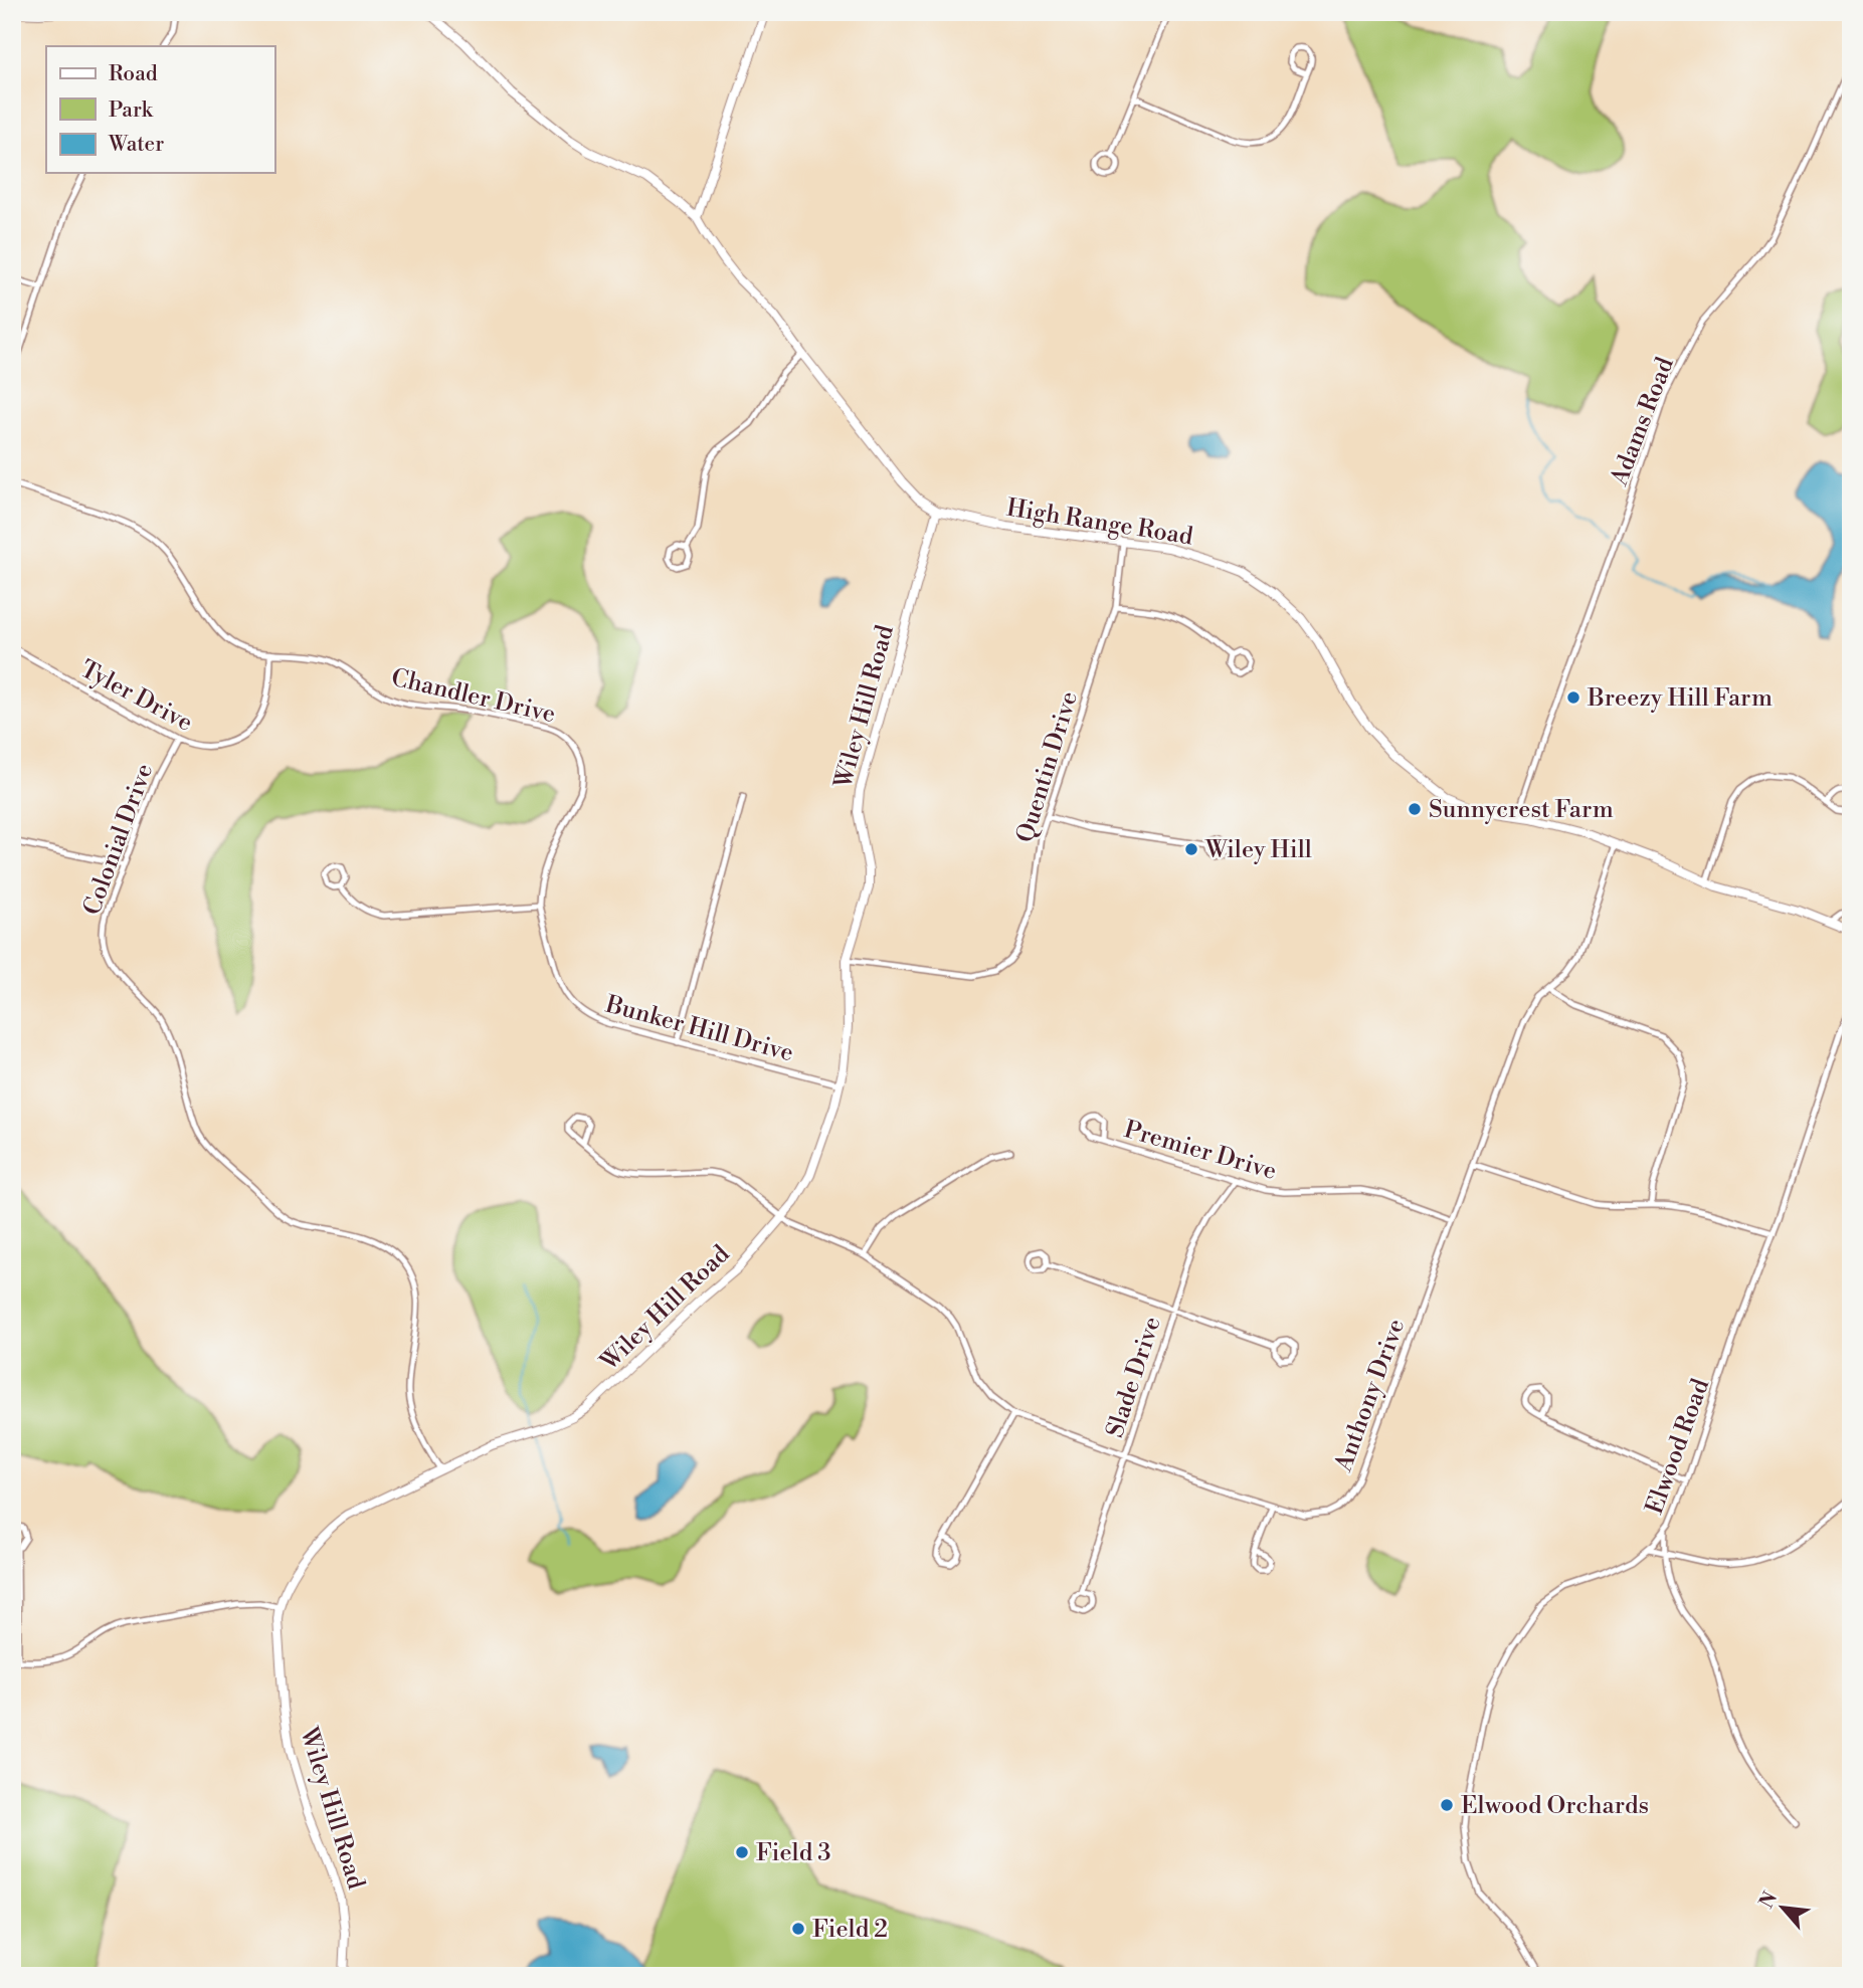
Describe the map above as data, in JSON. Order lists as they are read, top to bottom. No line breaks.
{"streets":{"street":["Adams Road","High Range Road","Tyler Drive","Chandler Drive","Wiley Hill Road","Quentin Drive","Colonial Drive","Bunker Hill Drive","Premier Drive","Slade Drive","Anthony Drive","Elwood Road"]},"crossings":[["Adams Road","High Range Road"],["High Range Road","Wiley Hill Road"],["High Range Road","Quentin Drive"],["High Range Road","Anthony Drive"],["Tyler Drive","Chandler Drive"],["Tyler Drive","Colonial Drive"],["Chandler Drive","Bunker Hill Drive"],["Wiley Hill Road","Quentin Drive"],["Wiley Hill Road","Colonial Drive"],["Wiley Hill Road","Bunker Hill Drive"],["Wiley Hill Road","Anthony Drive"],["Premier Drive","Slade Drive"],["Premier Drive","Anthony Drive"],["Slade Drive","Anthony Drive"]],"places":["Breezy Hill Farm","Sunnycrest Farm","Wiley Hill","Elwood Orchards","Field 3","Field 2"],"legend":["Road","Park","Water"],"north":"top left"}
